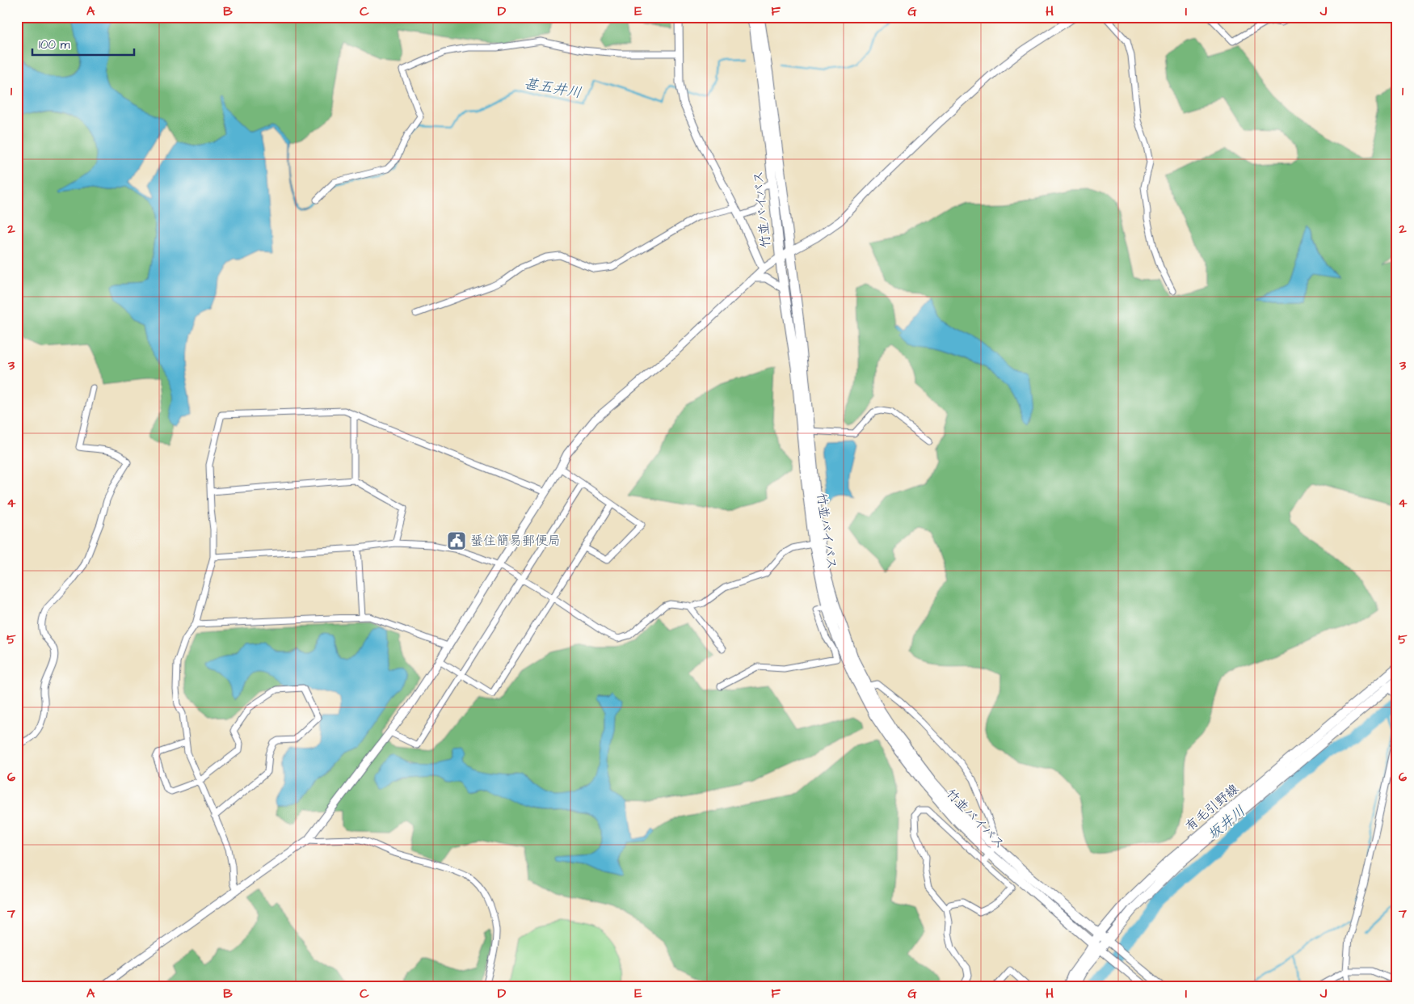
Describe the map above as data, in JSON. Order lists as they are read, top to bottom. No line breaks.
{"streets":{"main road":["竹並バイパス","有毛引野線"]},"crossings":[["竹並バイパス","有毛引野線"]],"water":["甚五井川","坂井川"],"places":{"public building":["蜑住簡易郵便局"]},"scale_bar":"100 m","grid":{"columns":["A","B","C","D","E","F","G","H","I","J"],"rows":["1","2","3","4","5","6","7"]}}
